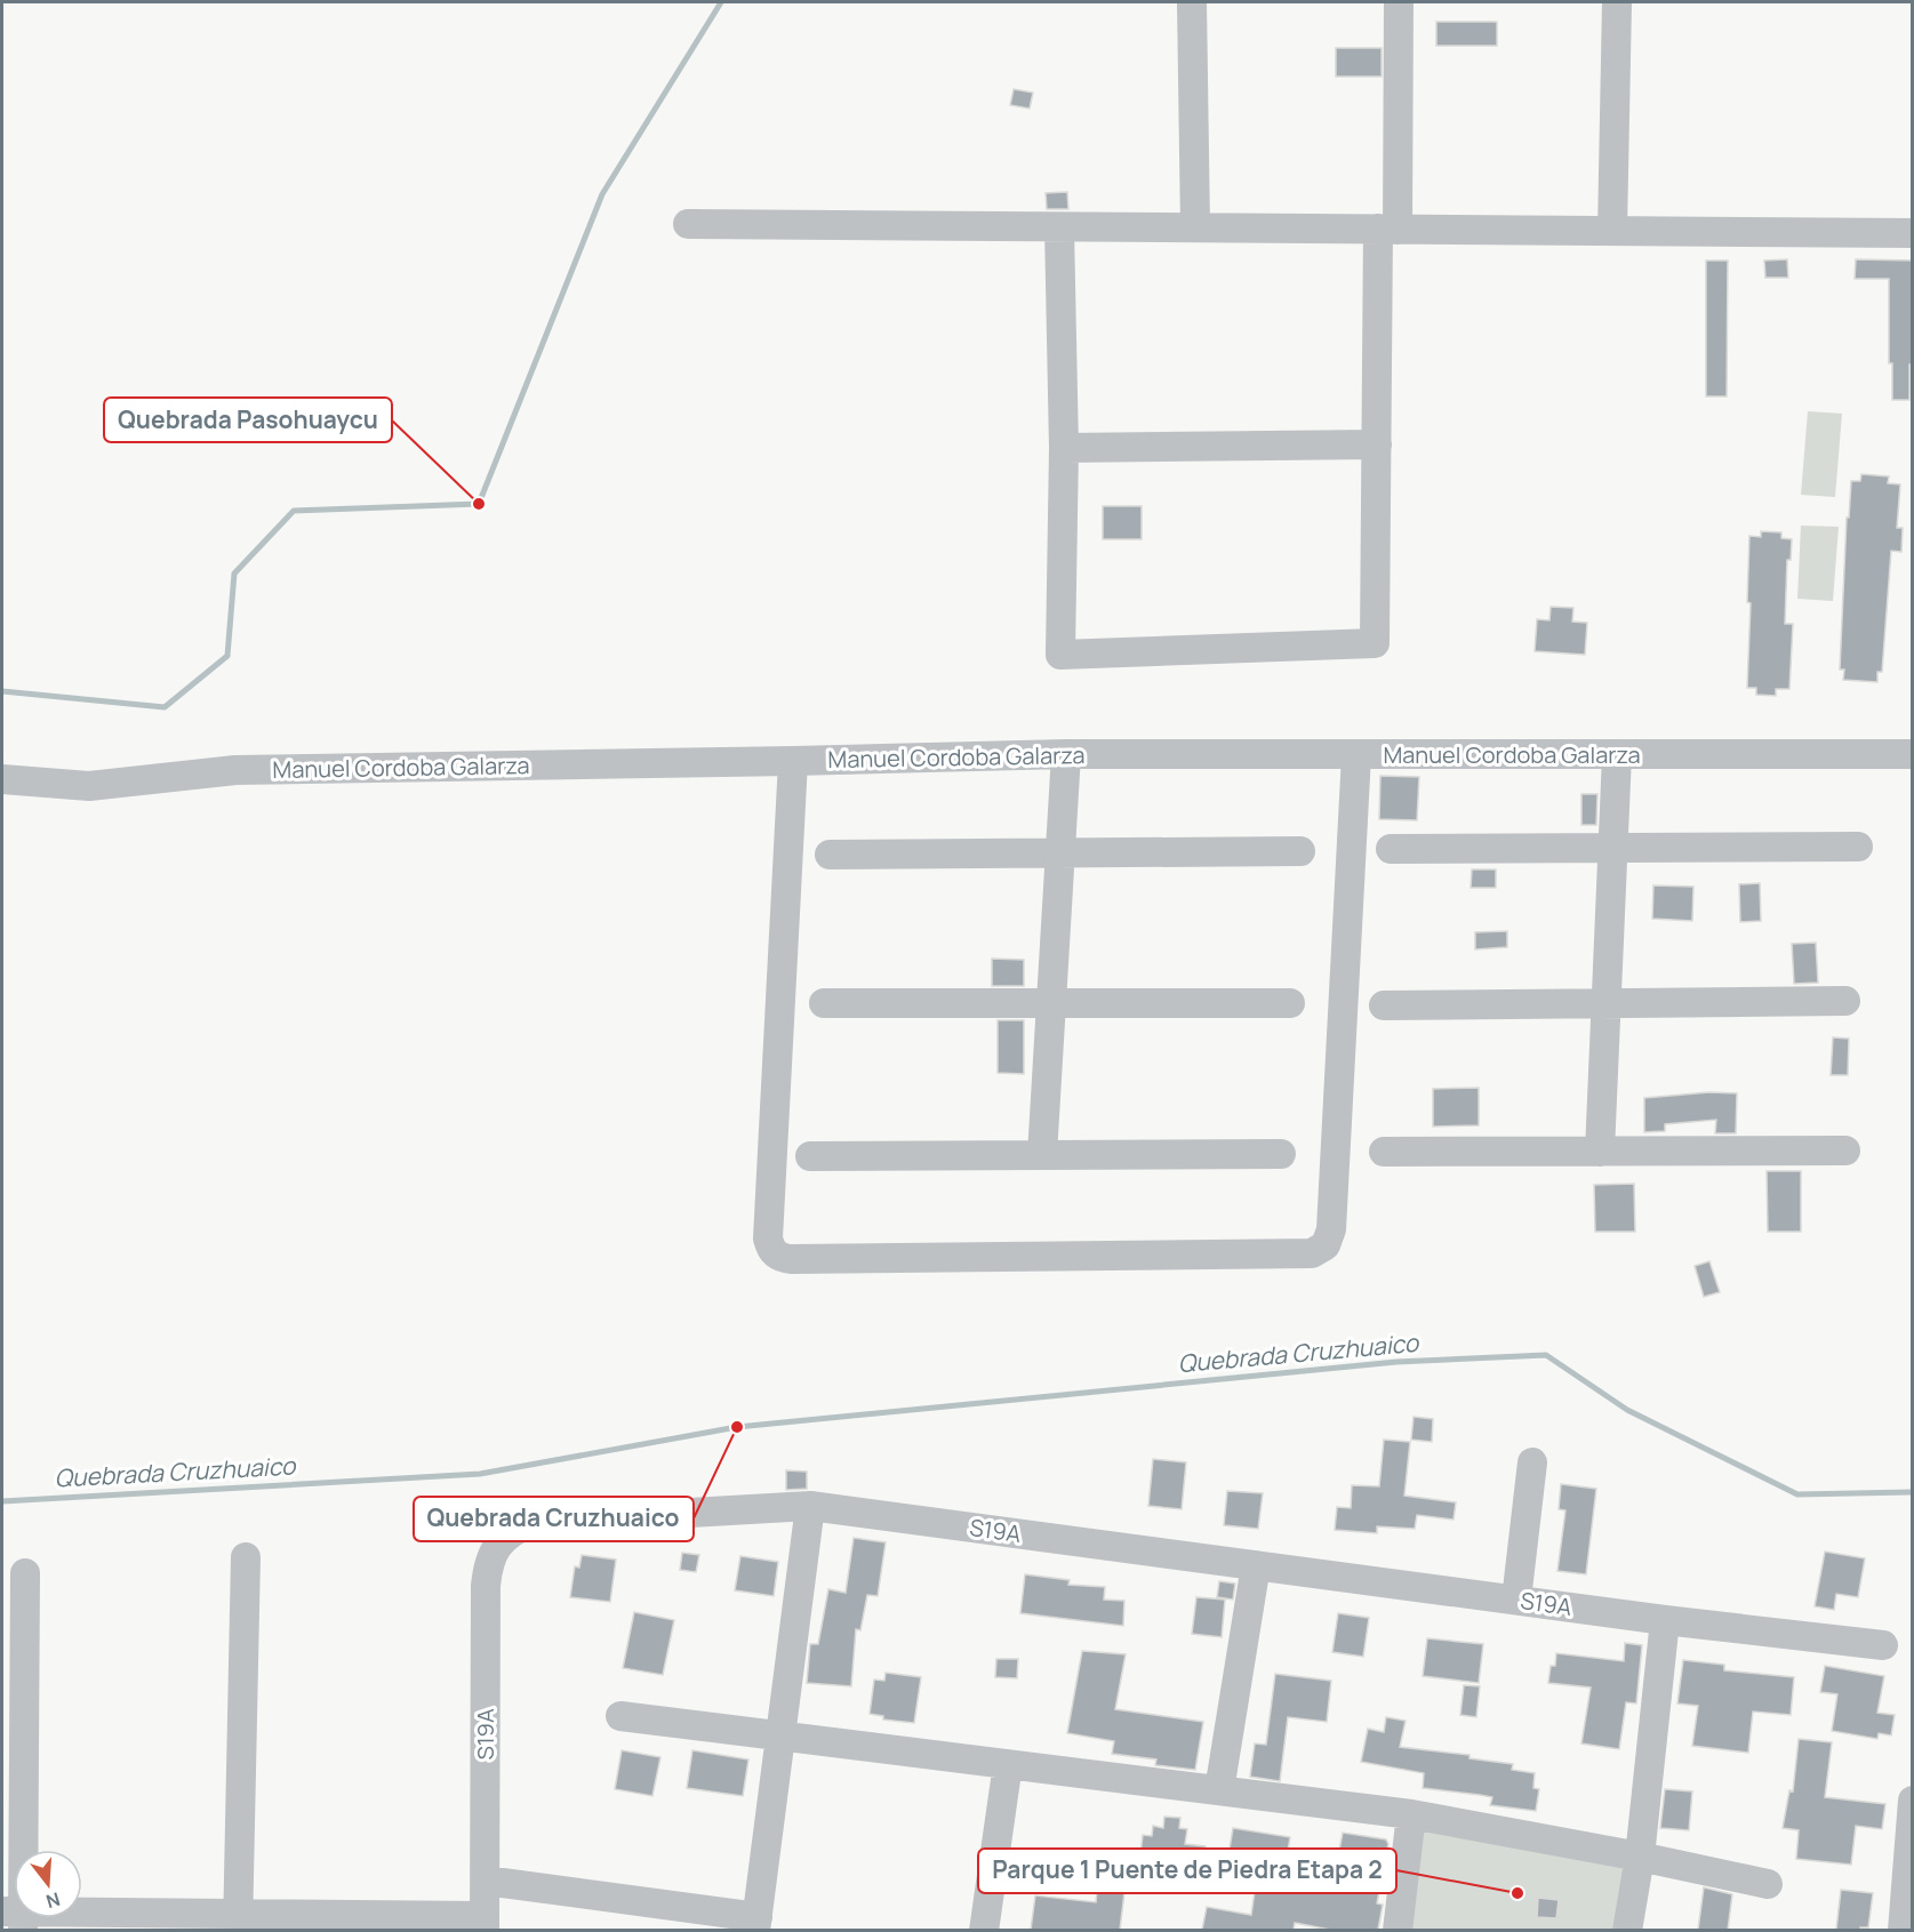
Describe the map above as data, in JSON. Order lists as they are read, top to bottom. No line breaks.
{"streets":{"street":["Manuel Cordoba Galarza","S19A"]},"water":["Quebrada Cruzhuaico"],"places":["Quebrada Pasohuaycu","Quebrada Cruzhuaico","Parque 1 Puente de Piedra Etapa 2"],"north":"bottom"}
